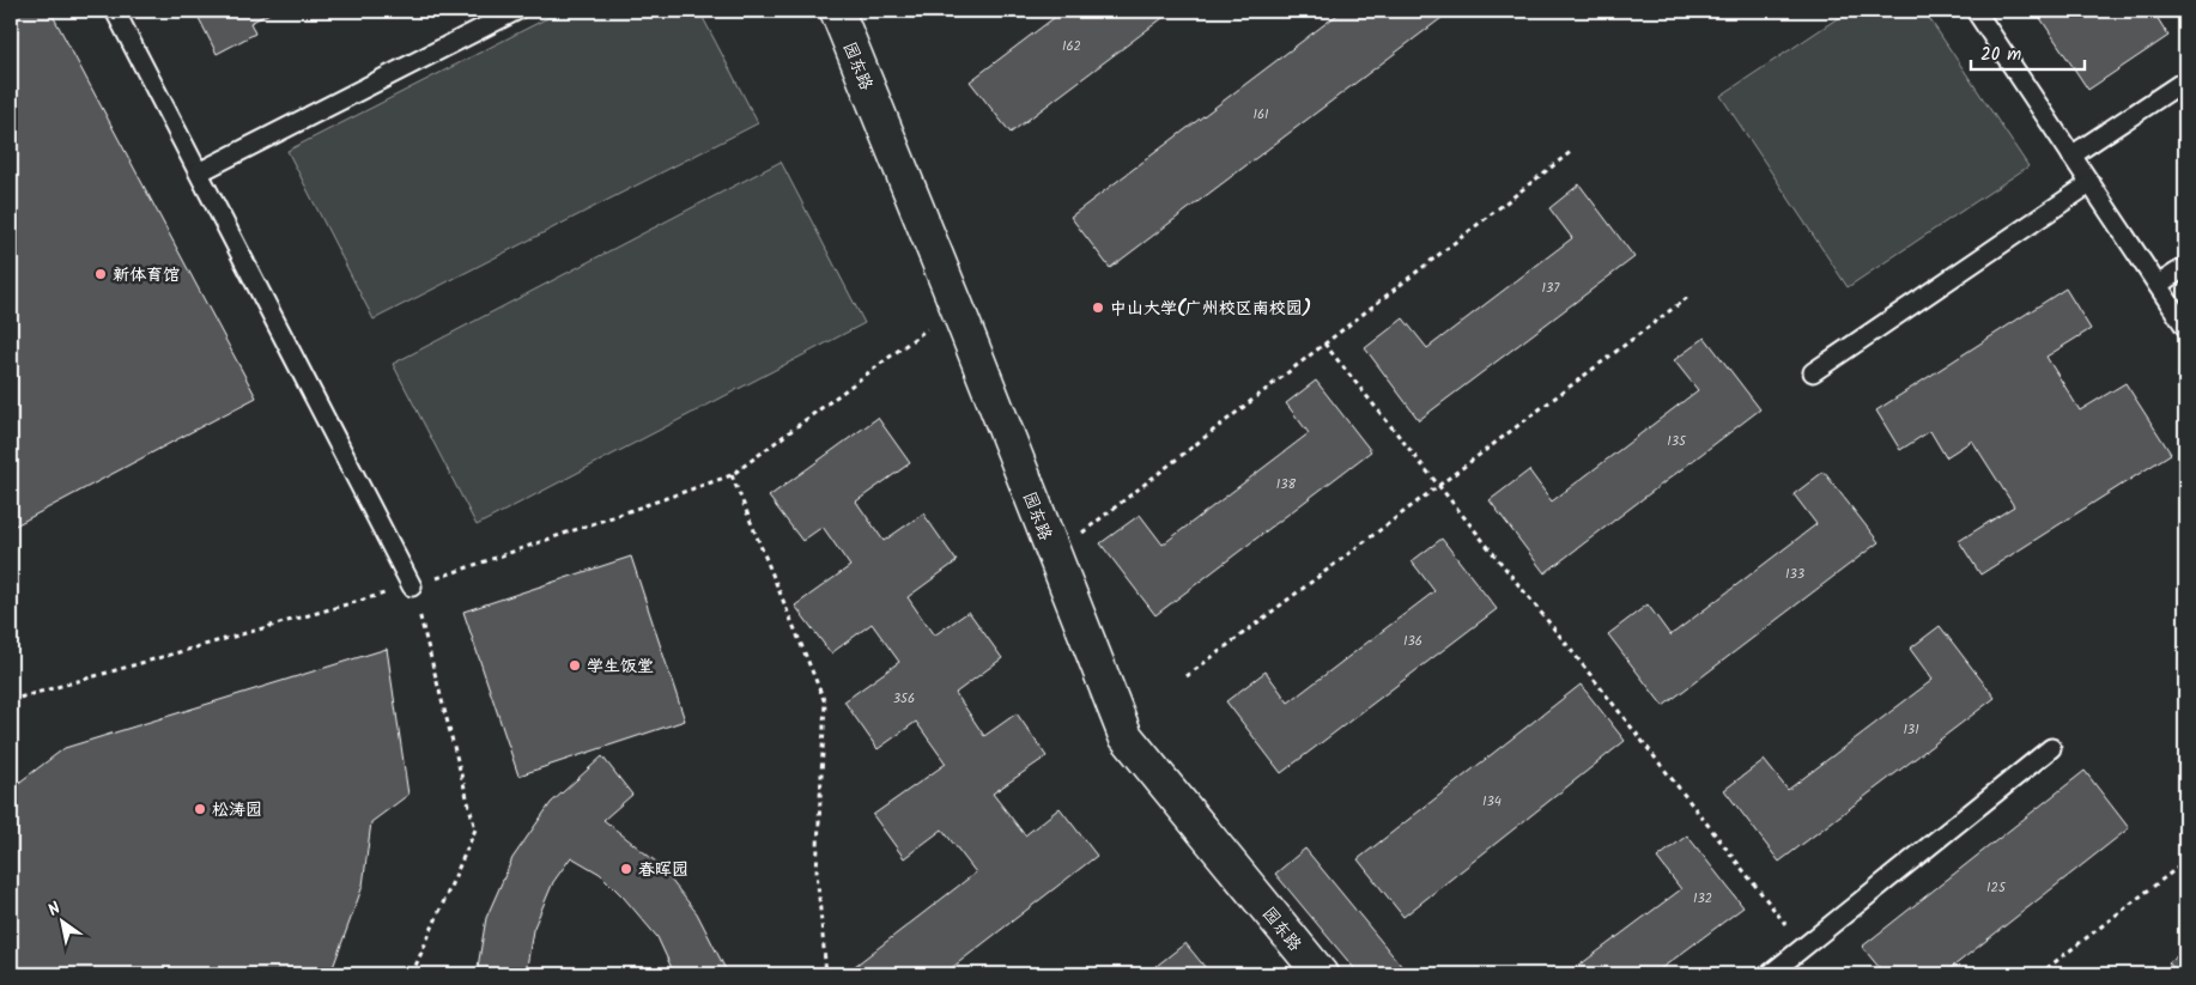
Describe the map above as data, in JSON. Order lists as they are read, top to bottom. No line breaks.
{"streets":{"street":["园东路"]},"places":["新体育馆","中山大学(广州校区南校园)","学生饭堂","松涛园","春晖园"],"house_numbers":["162","161","137","135","138","133","136","356","131","134","125","132"],"scale_bar":"20 m","north":"top left"}
